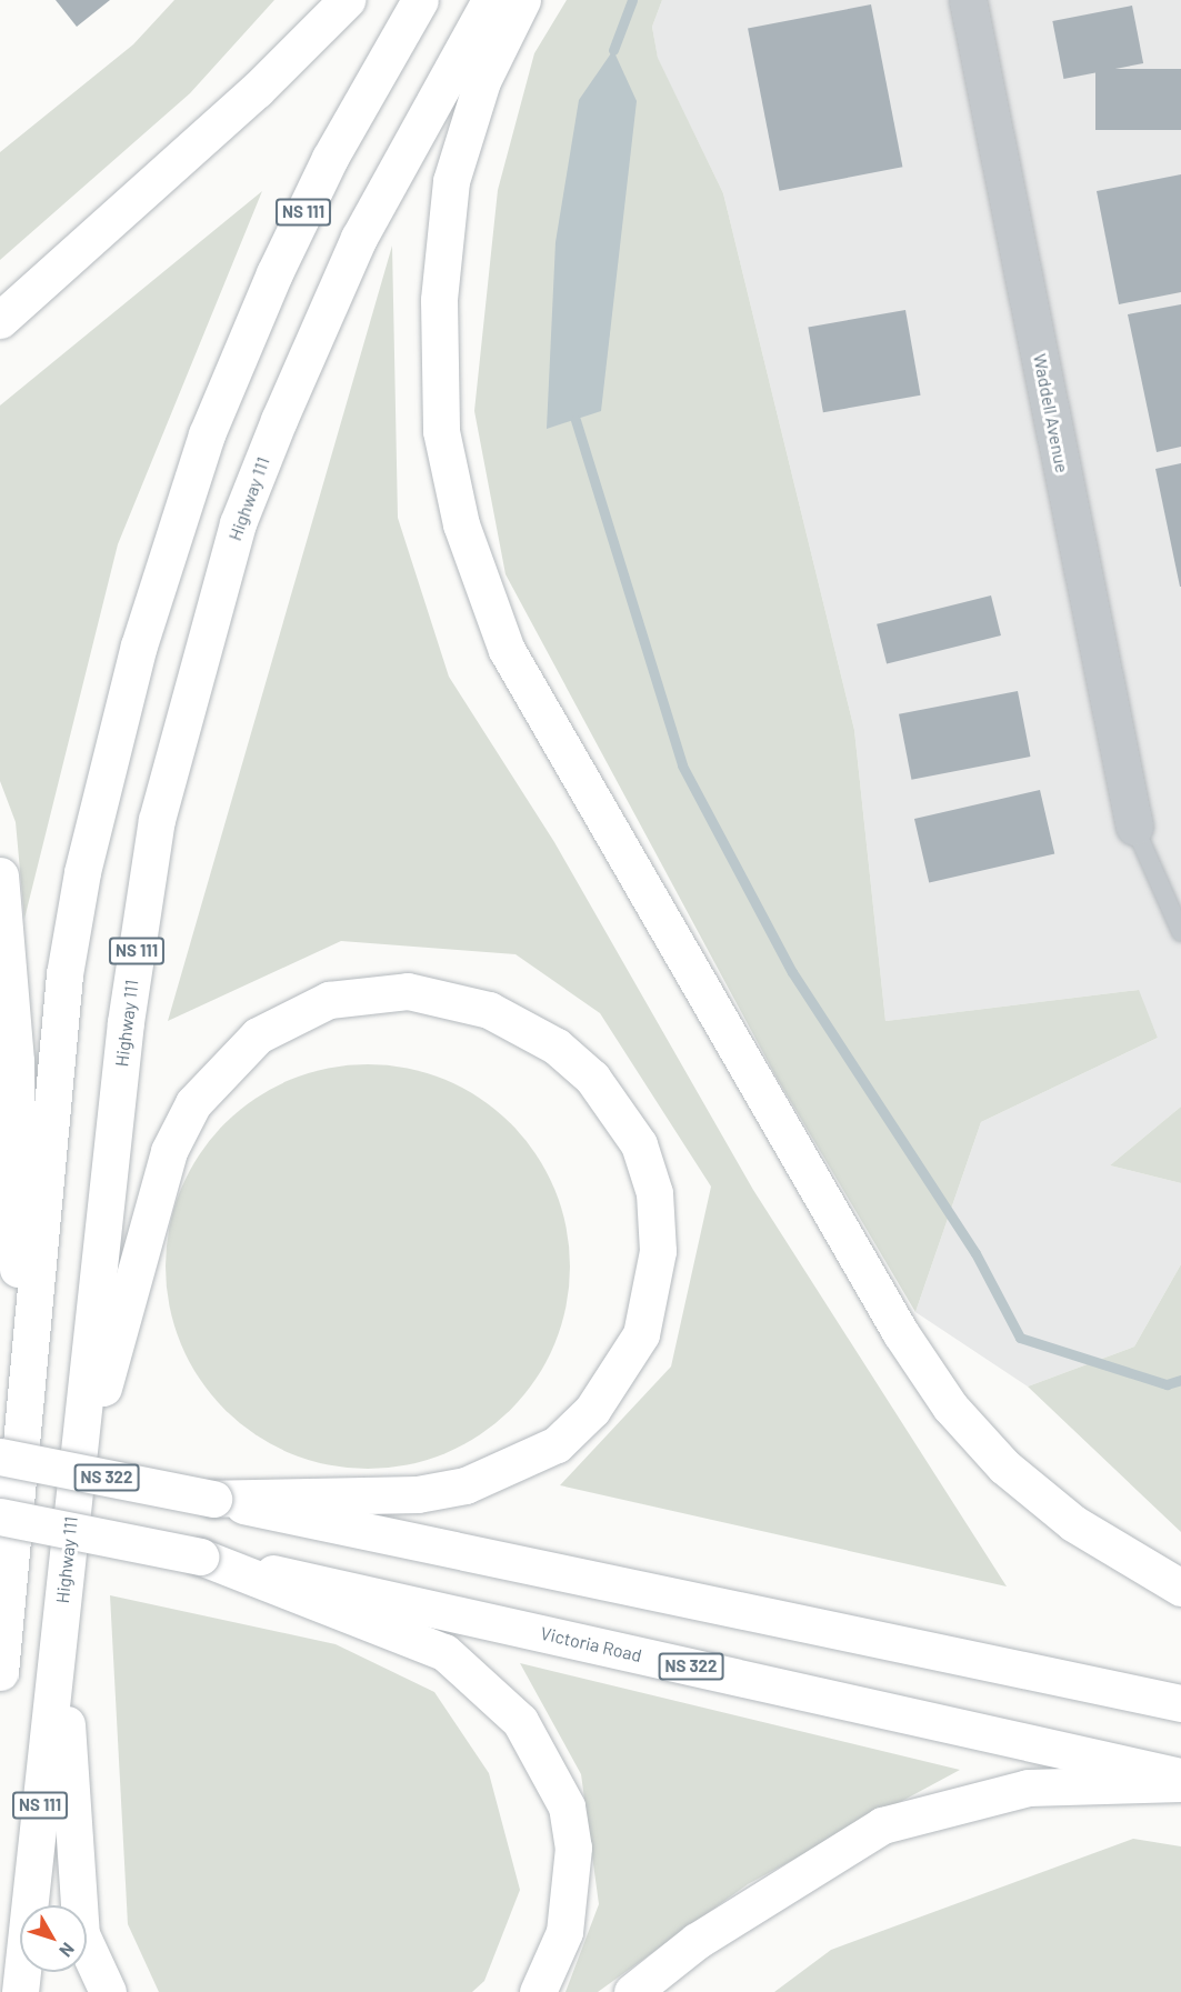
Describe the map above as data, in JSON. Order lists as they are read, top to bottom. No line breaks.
{"streets":{"main road":["NS 111","Highway 111","NS 322","Victoria Road"],"street":["Waddell Avenue"]},"north":"bottom right"}
